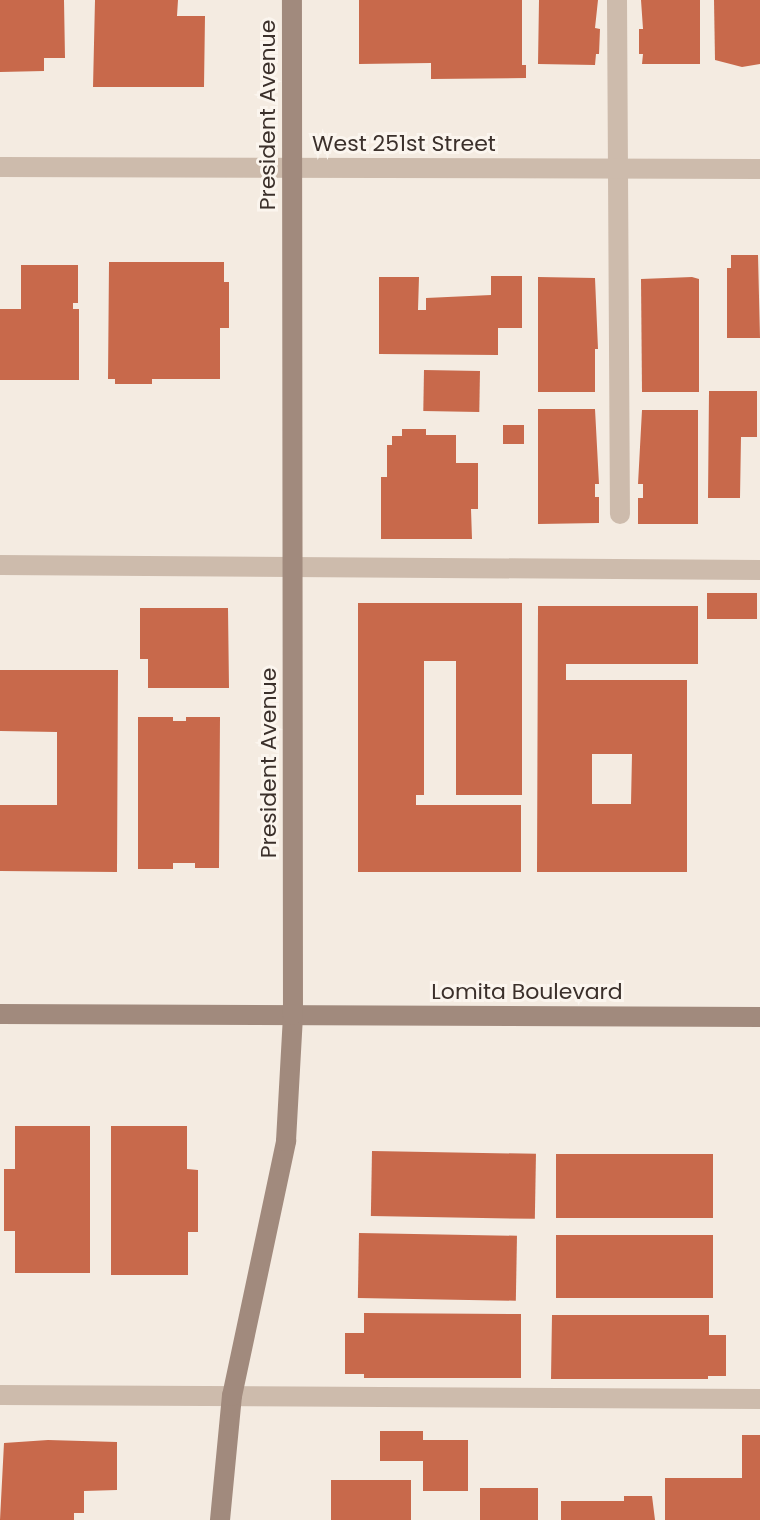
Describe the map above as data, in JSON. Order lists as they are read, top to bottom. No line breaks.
{"streets":{"street":["President Avenue","West 251st Street","Lomita Boulevard"]},"crossings":[["President Avenue","West 251st Street"],["President Avenue","Lomita Boulevard"]]}
